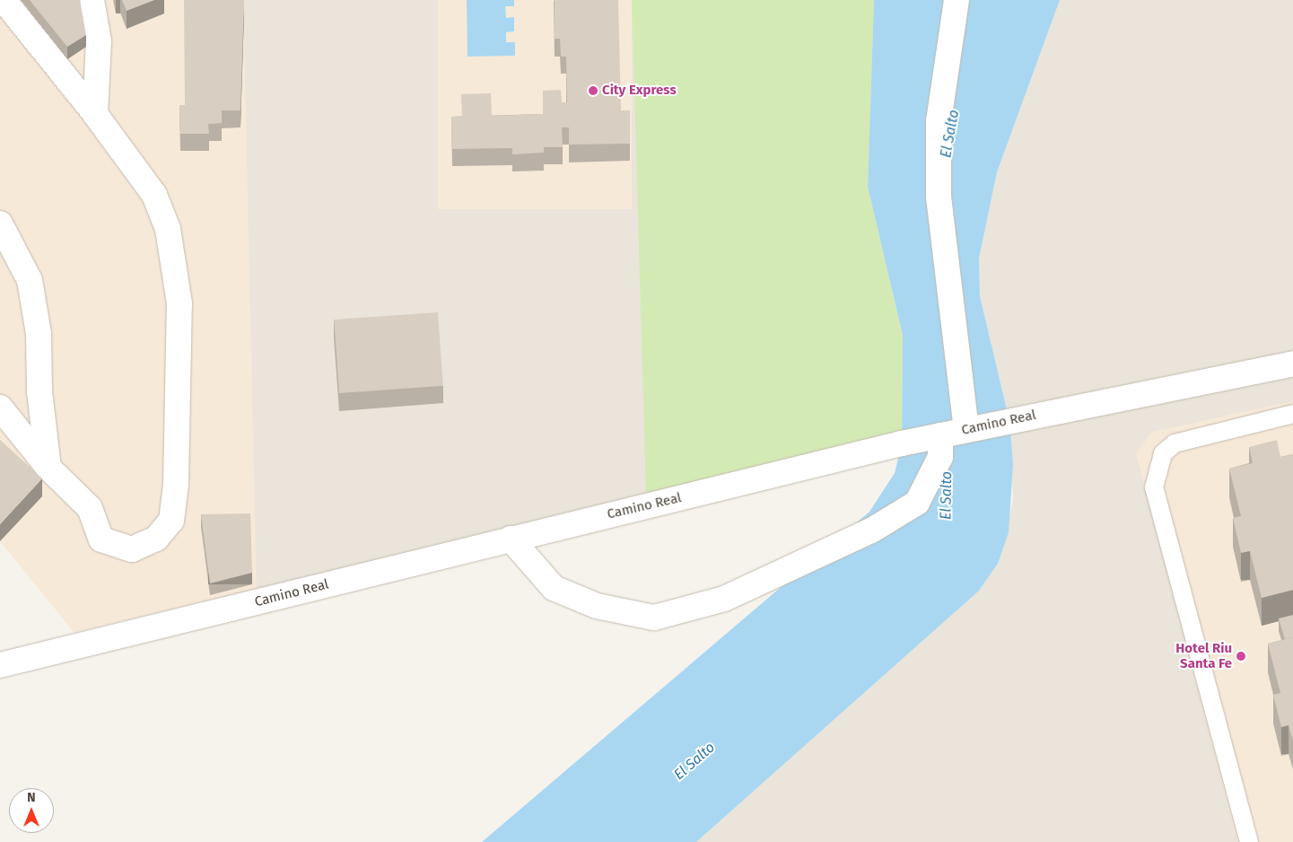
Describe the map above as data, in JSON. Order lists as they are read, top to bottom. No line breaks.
{"streets":{"street":["Camino Real"]},"water":["El Salto"],"places":["City Express","Hotel Riu Santa Fe"],"north":"top"}
